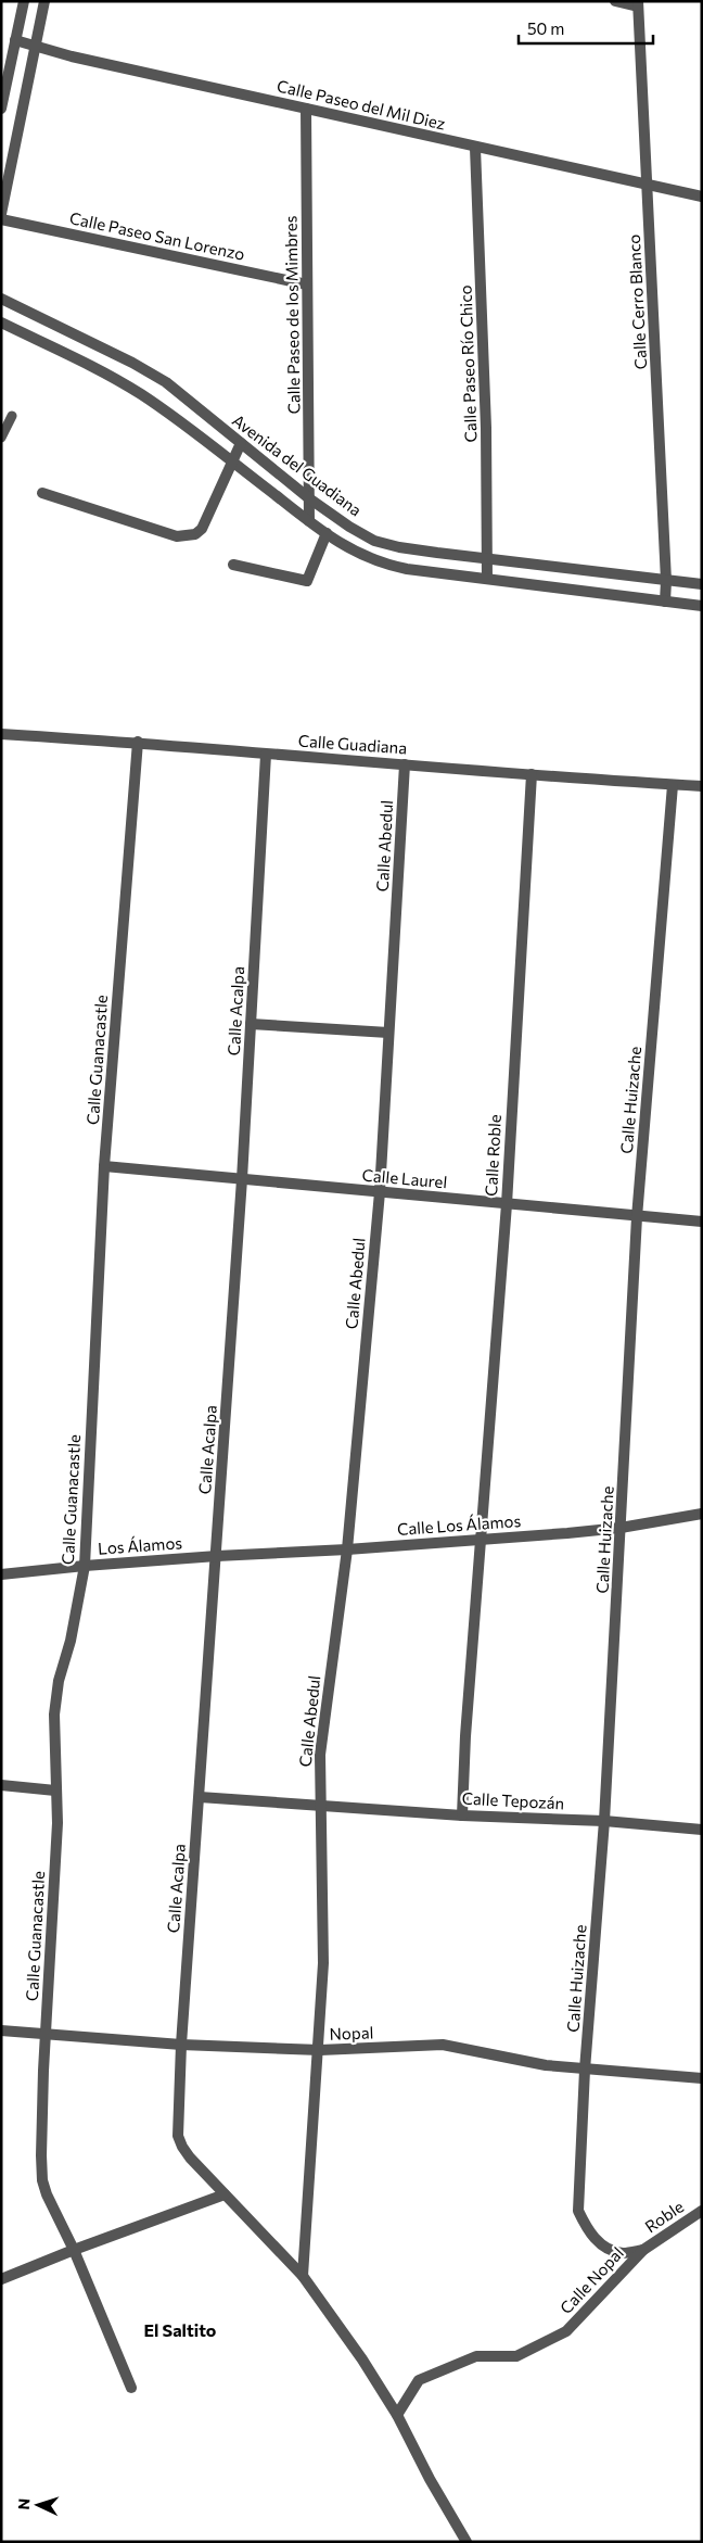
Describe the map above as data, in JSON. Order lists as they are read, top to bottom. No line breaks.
{"streets":{"street":["Calle Paseo del Mil Diez","Calle Paseo San Lorenzo","Calle Cerro Blanco","Calle Paseo de los Mimbres","Calle Paseo Río Chico","Avenida del Guadiana","Calle Guadiana","Calle Abedul","Calle Acalpa","Calle Guanacastle","Calle Huizache","Calle Roble","Calle Laurel","Calle Los Álamos","Los Álamos","Calle Tepozán","Nopal","Roble","Calle Nopal"]},"crossings":[["Calle Paseo del Mil Diez","Calle Cerro Blanco"],["Calle Paseo del Mil Diez","Calle Paseo de los Mimbres"],["Calle Paseo del Mil Diez","Calle Paseo Río Chico"],["Calle Paseo San Lorenzo","Calle Paseo de los Mimbres"],["Calle Cerro Blanco","Avenida del Guadiana"],["Calle Paseo de los Mimbres","Avenida del Guadiana"],["Calle Paseo Río Chico","Avenida del Guadiana"],["Calle Guadiana","Calle Abedul"],["Calle Guadiana","Calle Acalpa"],["Calle Guadiana","Calle Guanacastle"],["Calle Guadiana","Calle Huizache"],["Calle Guadiana","Calle Roble"],["Calle Abedul","Calle Laurel"],["Calle Abedul","Calle Los Álamos"],["Calle Abedul","Calle Tepozán"],["Calle Abedul","Nopal"],["Calle Acalpa","Calle Laurel"],["Calle Acalpa","Calle Los Álamos"],["Calle Acalpa","Los Álamos"],["Calle Acalpa","Calle Tepozán"],["Calle Acalpa","Nopal"],["Calle Guanacastle","Calle Laurel"],["Calle Guanacastle","Los Álamos"],["Calle Guanacastle","Nopal"],["Calle Huizache","Calle Laurel"],["Calle Huizache","Calle Los Álamos"],["Calle Huizache","Calle Tepozán"],["Calle Huizache","Nopal"],["Calle Huizache","Roble"],["Calle Huizache","Calle Nopal"],["Calle Roble","Calle Laurel"],["Calle Roble","Calle Los Álamos"],["Calle Roble","Calle Tepozán"],["Calle Los Álamos","Los Álamos"],["Roble","Calle Nopal"]],"districts":["El Saltito"],"scale_bar":"50 m","north":"left"}
